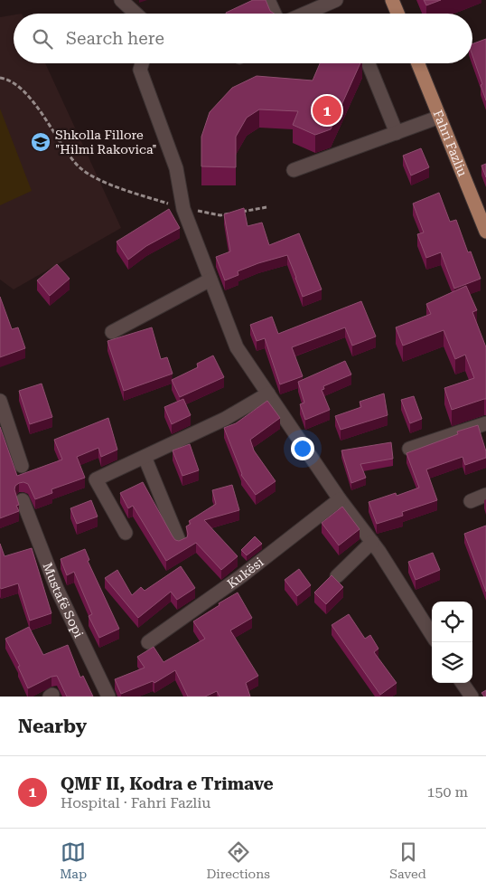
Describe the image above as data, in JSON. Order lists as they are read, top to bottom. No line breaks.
{"streets":{"main road":["Fahri Fazliu"],"street":["Kukësi","Mustafë Sopi"]},"places":{"school or university":["Shkolla Fillore \"Hilmi Rakovica\""]},"page":{"search":"Search here","pins":"1","heading":"Nearby","list":[{"mark":"1","name":"QMF II, Kodra e Trimave","note":"Hospital · Fahri Fazliu","value":"150 m"}],"nav":["Map","Directions","Saved"]}}
